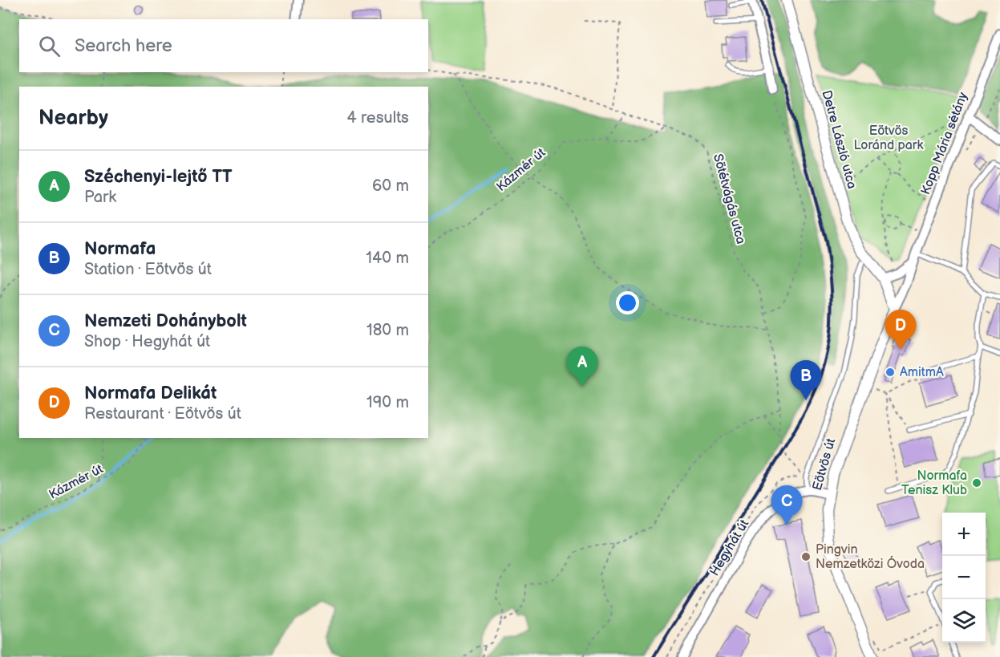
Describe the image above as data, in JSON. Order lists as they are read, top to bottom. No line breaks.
{"streets":{"street":["Detre László utca","Kopp Mária sétány","Eötvös út","Hegyhát út"],"path":["Kázmér út","Sötétvágás utca"]},"crossings":[["Kopp Mária sétány","Eötvös út"],["Kázmér út","Sötétvágás utca"]],"parks":["Eötvös Loránd park"],"places":["AmitmA","Normafa Tenisz Klub","Pingvin Nemzetközi Óvoda"],"page":{"search":"Search here","heading":["Nearby","4 results"],"list":[{"mark":"A","name":"Széchenyi-lejtő TT","note":"Park","value":"60 m"},{"mark":"B","name":"Normafa","note":"Station · Eötvös út","value":"140 m"},{"mark":"C","name":"Nemzeti Dohánybolt","note":"Shop · Hegyhát út","value":"180 m"},{"mark":"D","name":"Normafa Delikát","note":"Restaurant · Eötvös út","value":"190 m"}],"pins":["D","A","B","C"],"map_buttons":["+","−"]}}
